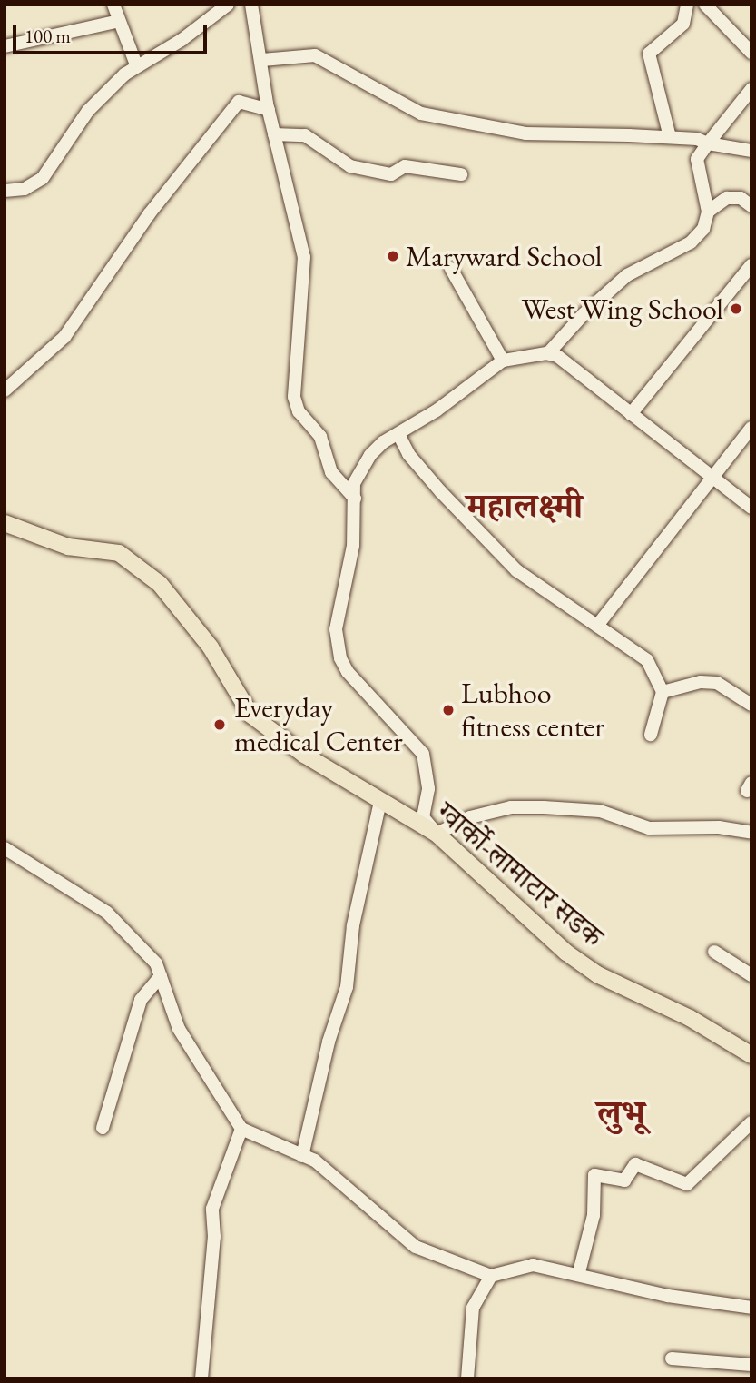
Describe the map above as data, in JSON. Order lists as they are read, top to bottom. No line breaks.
{"streets":{"main road":["ग्वार्को-लामाटार सडक"]},"districts":["महालक्ष्मी","लुभू"],"places":["Maryward School","West Wing School","Lubhoo fitness center","Everyday medical Center"],"scale_bar":"100 m"}
